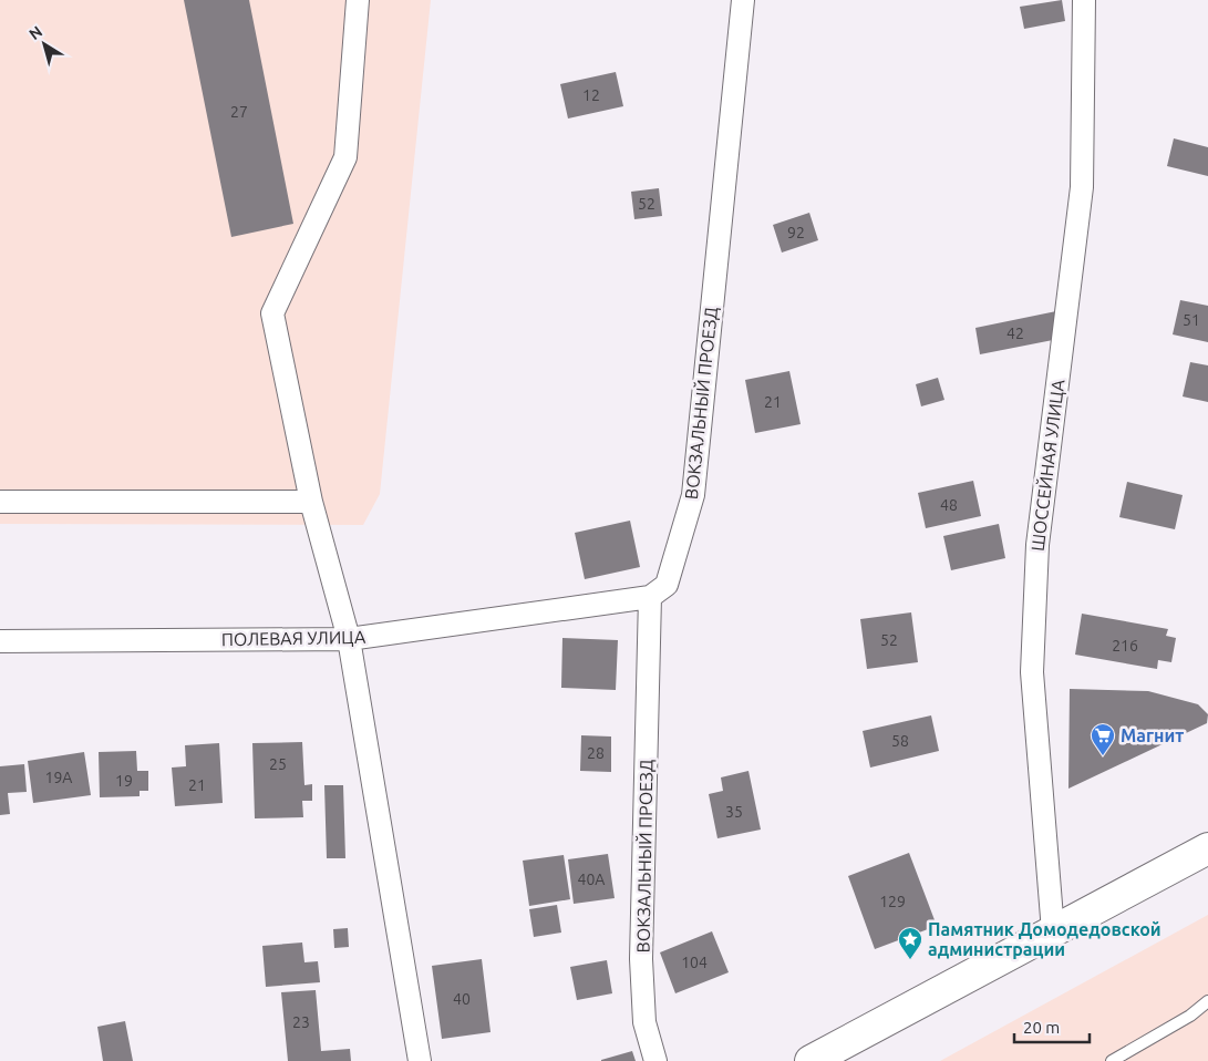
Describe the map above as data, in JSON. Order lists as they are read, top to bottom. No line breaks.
{"streets":{"street":["ВОКЗАЛЬНЫЙ ПРОЕЗД","ШОССЕЙНАЯ УЛИЦА","ПОЛЕВАЯ УЛИЦА"]},"crossings":[["ВОКЗАЛЬНЫЙ ПРОЕЗД","ПОЛЕВАЯ УЛИЦА"]],"places":{"supermarket":["Магнит"],"place":["Памятник Домодедовской администрации"]},"house_numbers":["12","27","52","92","51","42","21","48","52","216","58","28","25","19А","19","21","35","40А","129","104","40","23"],"scale_bar":"20 m","north":"top left"}
